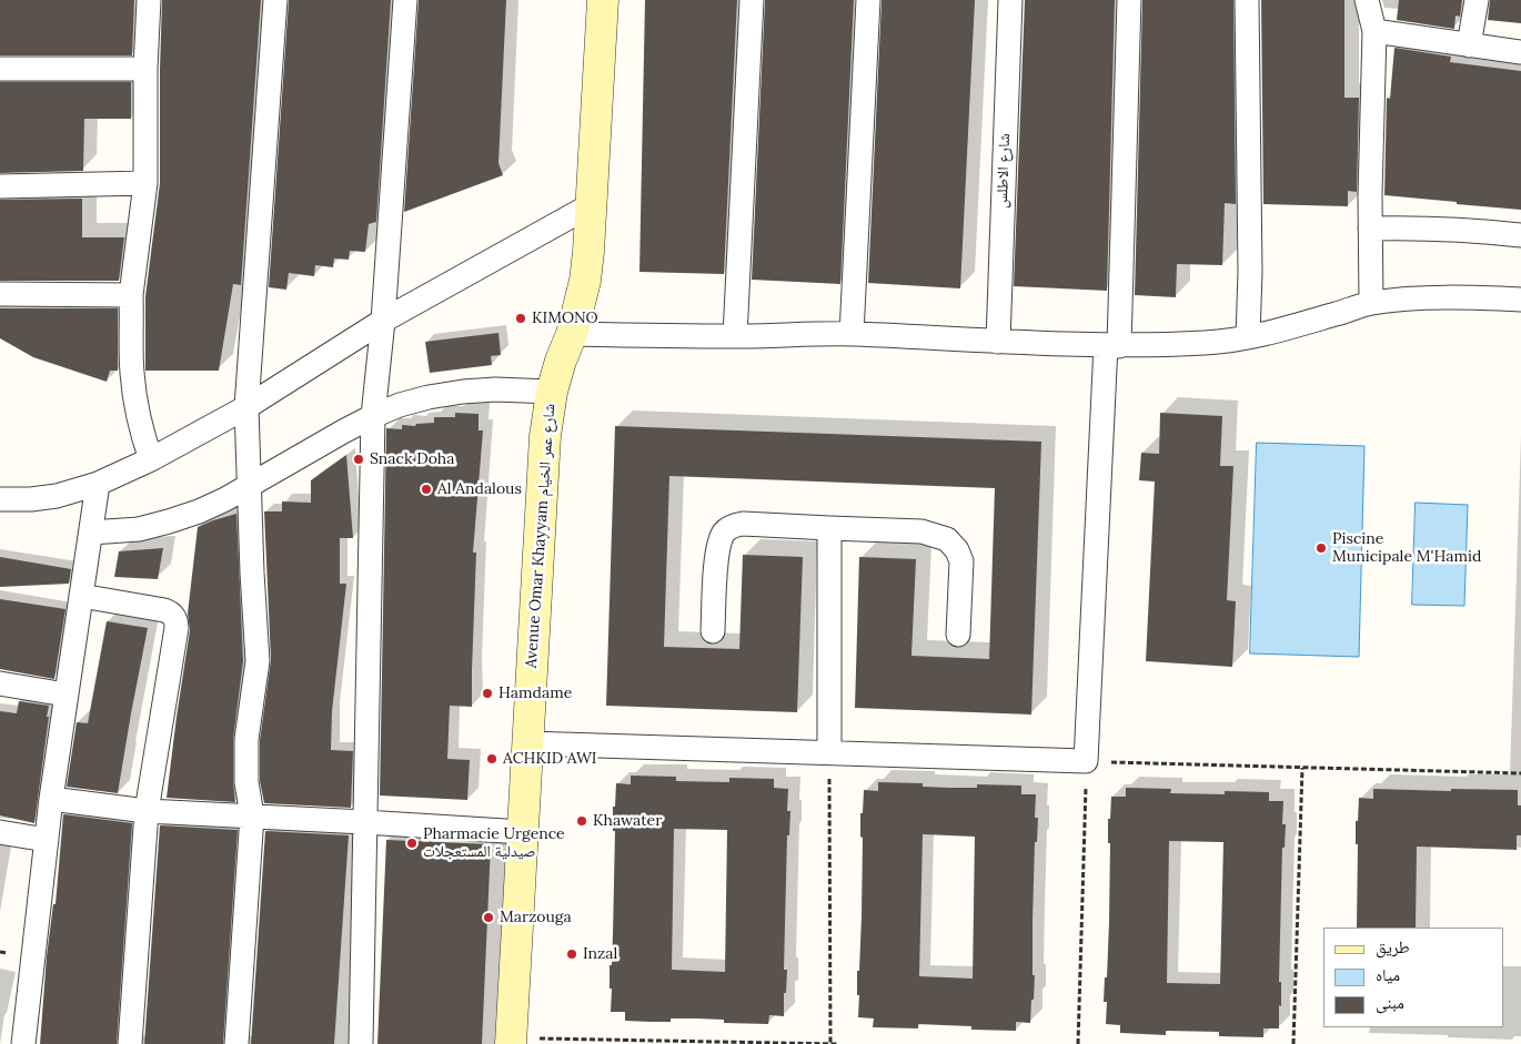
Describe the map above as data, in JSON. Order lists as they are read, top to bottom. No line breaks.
{"streets":{"street":["شارع الاطلس","Avenue Omar Khayyam شارع عمر الخيام"]},"places":["KIMONO","Snack Doha","Al Andalous","Piscine Municipale M'Hamid","Hamdame","ACHKID AWI","Khawater","Pharmacie Urgence صيدلية المستعجلات","Marzouga","Inzal"],"legend":["طريق","مياه","مبنى"]}
